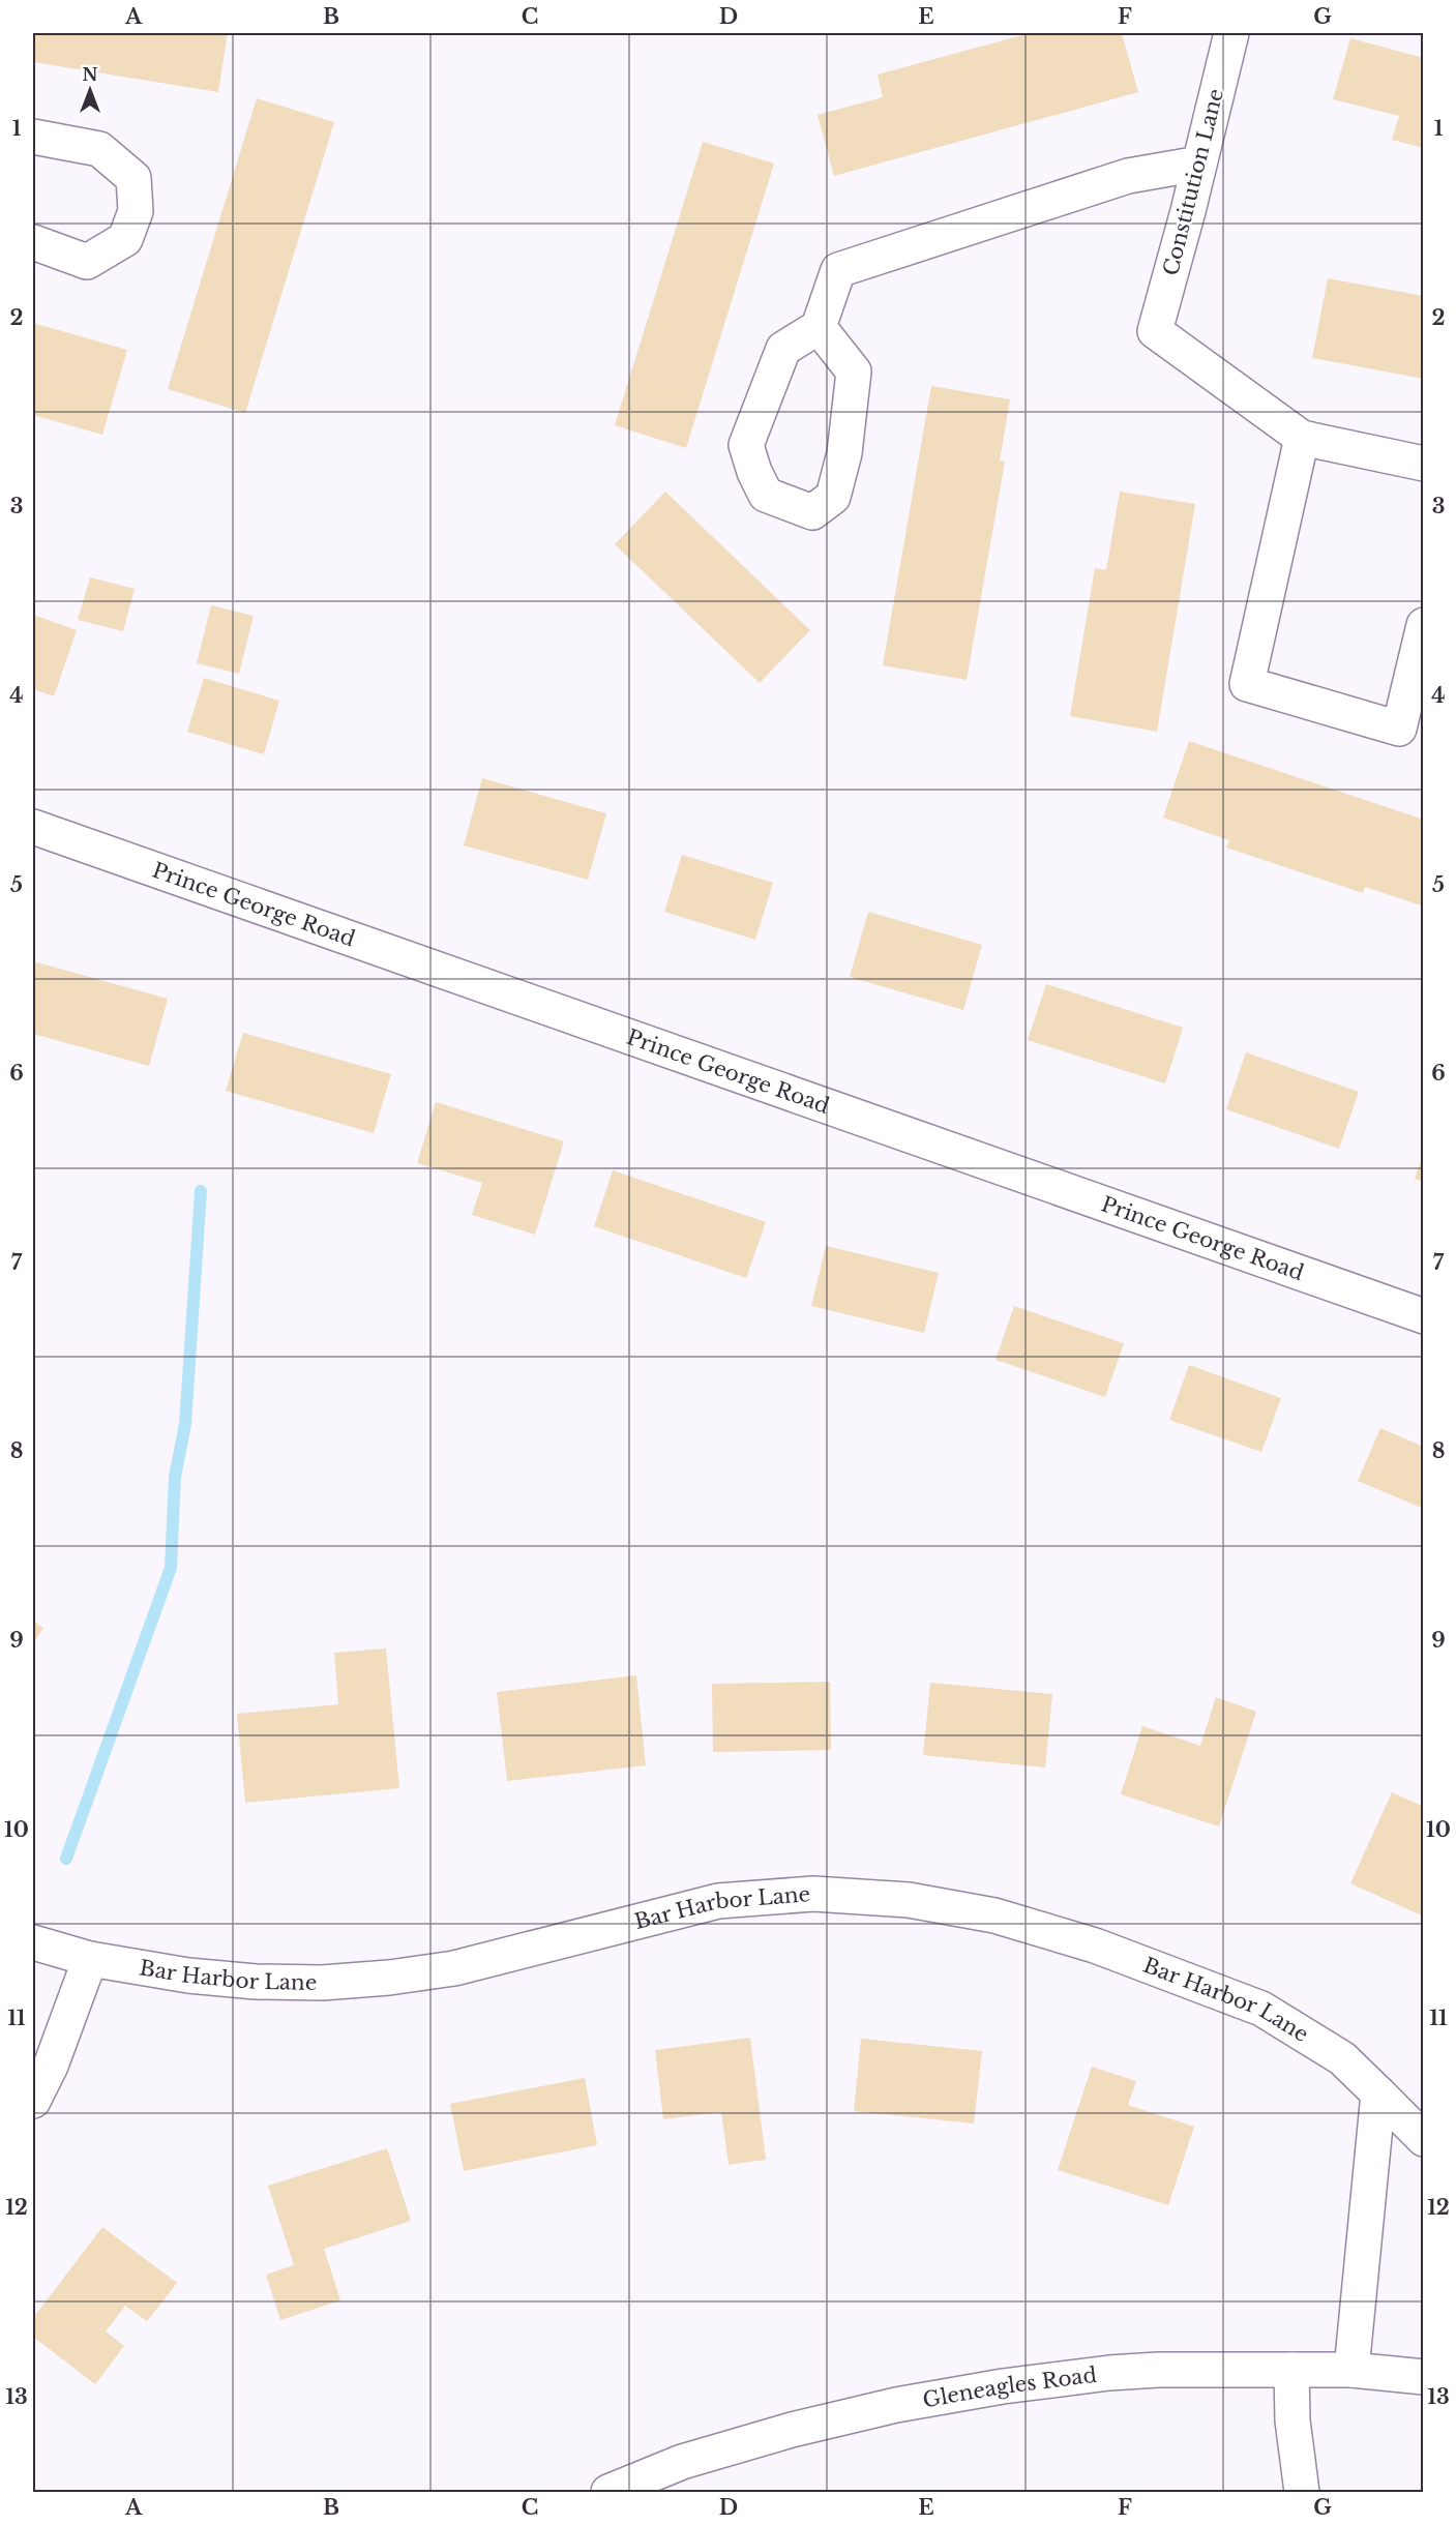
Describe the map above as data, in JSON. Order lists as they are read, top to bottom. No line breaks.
{"streets":{"street":["Constitution Lane","Prince George Road","Bar Harbor Lane","Gleneagles Road"]},"north":"top","grid":{"columns":["A","B","C","D","E","F","G"],"rows":["1","2","3","4","5","6","7","8","9","10","11","12","13"]}}
